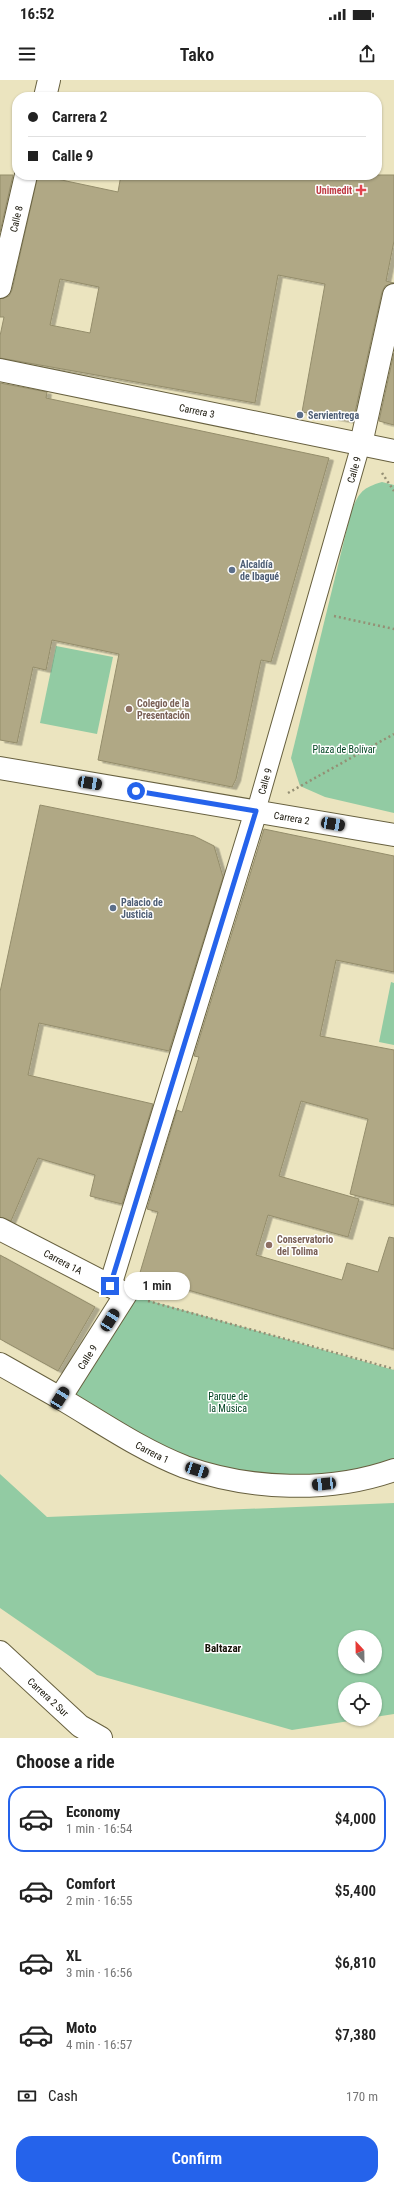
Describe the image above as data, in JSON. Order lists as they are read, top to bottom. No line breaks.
{"streets":{"street":["Calle 8","Carrera 3","Calle 9","Carrera 2","Carrera 1A","Carrera 1","Carrera 2 Sur"]},"crossings":[["Carrera 3","Calle 9"],["Calle 9","Carrera 2"],["Calle 9","Carrera 1A"],["Calle 9","Carrera 1"]],"districts":["Baltazar"],"parks":["Plaza de Bolívar","Parque de la Música"],"places":{"health":["Unimedit"],"other":["Servientrega","Alcaldía de Ibagué","Colegio de la Presentación","Palacio de Justicia","Conservatorio del Tolima"]},"north":"top","page":{"status":"16:52","header":"Tako","banner":["Carrera 2","Calle 9"],"bubble":"1 min","heading":"Choose a ride","list":[{"name":"Economy","note":"1 min · 16:54","value":"$4,000"},{"name":"Comfort","note":"2 min · 16:55","value":"$5,400"},{"name":"XL","note":"3 min · 16:56","value":"$6,810"},{"name":"Moto","note":"4 min · 16:57","value":"$7,380"}],"pay":["Cash","170 m"],"buttons":"Confirm"}}
